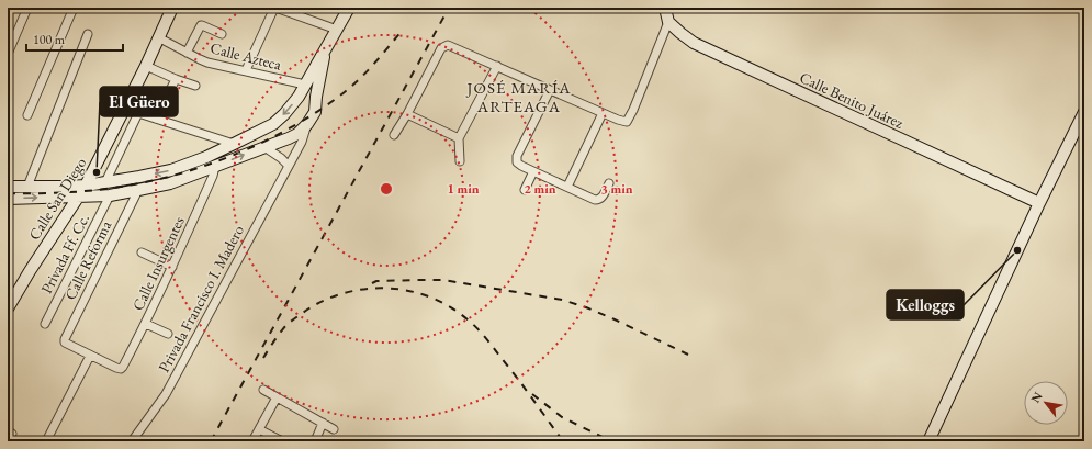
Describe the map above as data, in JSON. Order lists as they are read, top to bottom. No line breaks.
{"streets":{"street":["Calle Azteca","Calle Benito Juárez","Calle San Diego","Privada Ff. Cc.","Calle Reforma","Calle Insurgentes","Privada Francisco I. Madero"]},"crossings":[["Calle Azteca","Calle San Diego"],["Calle Reforma","Calle Insurgentes"],["Calle Insurgentes","Privada Francisco I. Madero"]],"districts":["JOSÉ MARÍA ARTEAGA"],"places":["El Güero","Kelloggs"],"scale_bar":"100 m","north":"top left","rings":["1 min","2 min","3 min"]}
